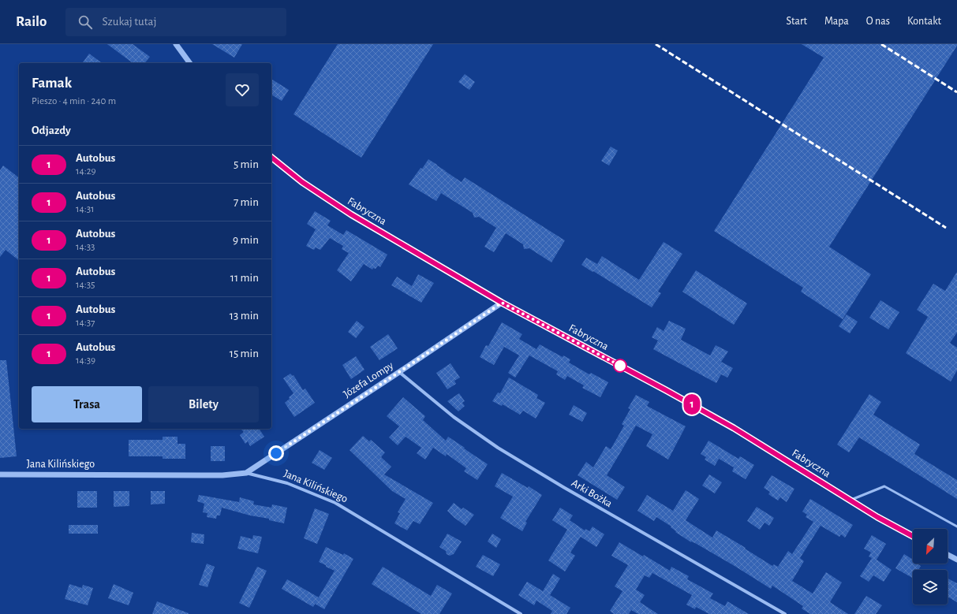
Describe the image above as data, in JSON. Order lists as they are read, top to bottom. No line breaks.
{"streets":{"street":["Fabryczna","Józefa Lompy","Jana Kilińskiego","Arki Bożka"]},"crossings":[["Fabryczna","Józefa Lompy"],["Józefa Lompy","Jana Kilińskiego"],["Józefa Lompy","Arki Bożka"]],"lines":["bus line 1"],"north":"bottom left","page":{"header":"Railo","search":"Szukaj tutaj","nav":["Start","Mapa","O nas","Kontakt"],"on_map":"1","heading":[["Famak","Pieszo · 4 min · 240 m"],"Odjazdy"],"list":[{"mark":"1","name":"Autobus","note":"14:29","value":"5 min"},{"mark":"1","name":"Autobus","note":"14:31","value":"7 min"},{"mark":"1","name":"Autobus","note":"14:33","value":"9 min"},{"mark":"1","name":"Autobus","note":"14:35","value":"11 min"},{"mark":"1","name":"Autobus","note":"14:37","value":"13 min"},{"mark":"1","name":"Autobus","note":"14:39","value":"15 min"}],"buttons":["Trasa","Bilety"]}}
